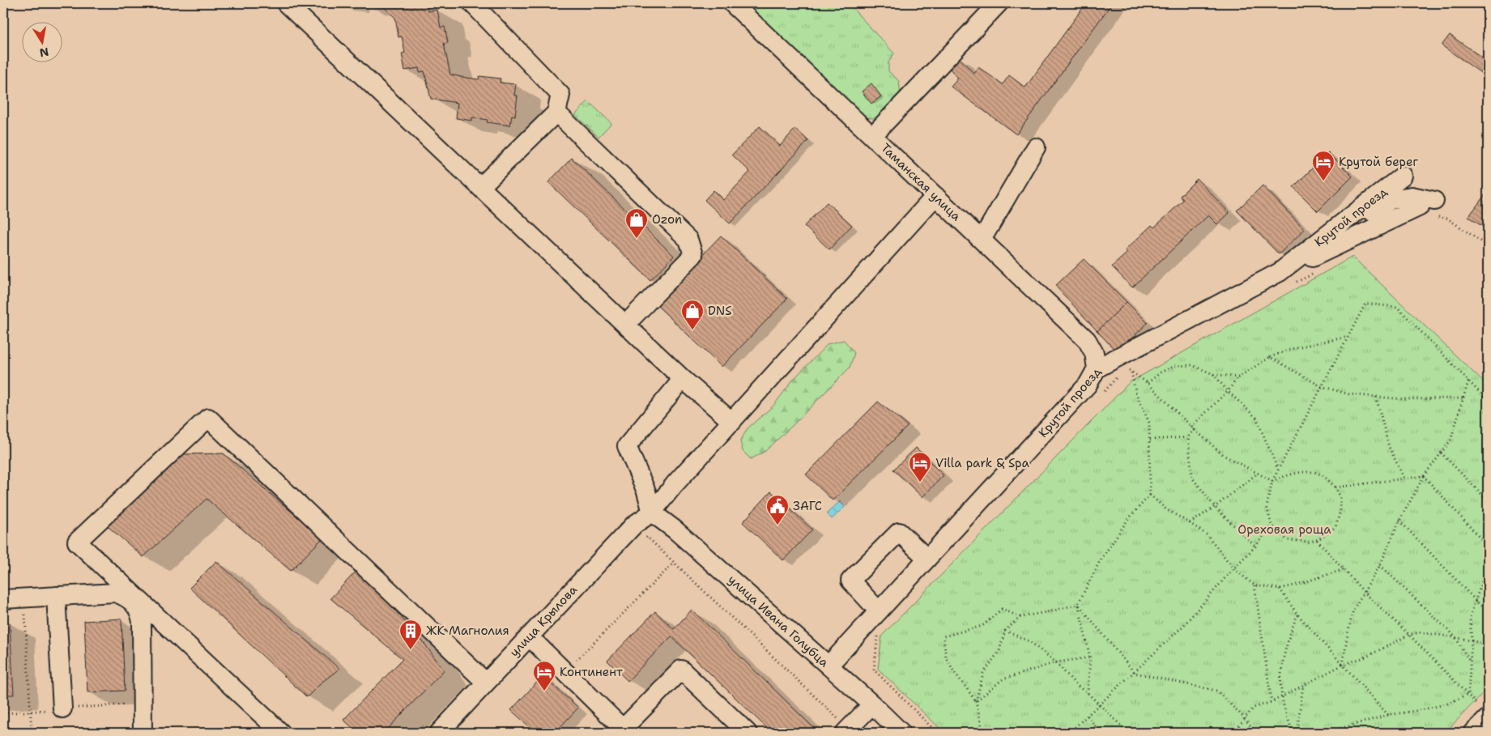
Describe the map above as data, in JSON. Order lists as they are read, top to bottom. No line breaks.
{"streets":{"street":["Таманская улица","Крутой проезд","улица Крылова","улица Ивана Голубца"]},"crossings":[["Таманская улица","Крутой проезд"],["Таманская улица","улица Крылова"],["Крутой проезд","улица Ивана Голубца"],["улица Крылова","улица Ивана Голубца"]],"parks":["Ореховая роща"],"places":{"hotel":["Крутой берег","Villa park & Spa","Континент"],"shop":["Ozon","DNS"],"public building":["ЗАГС"],"building":["ЖК Магнолия"]},"north":"bottom"}
